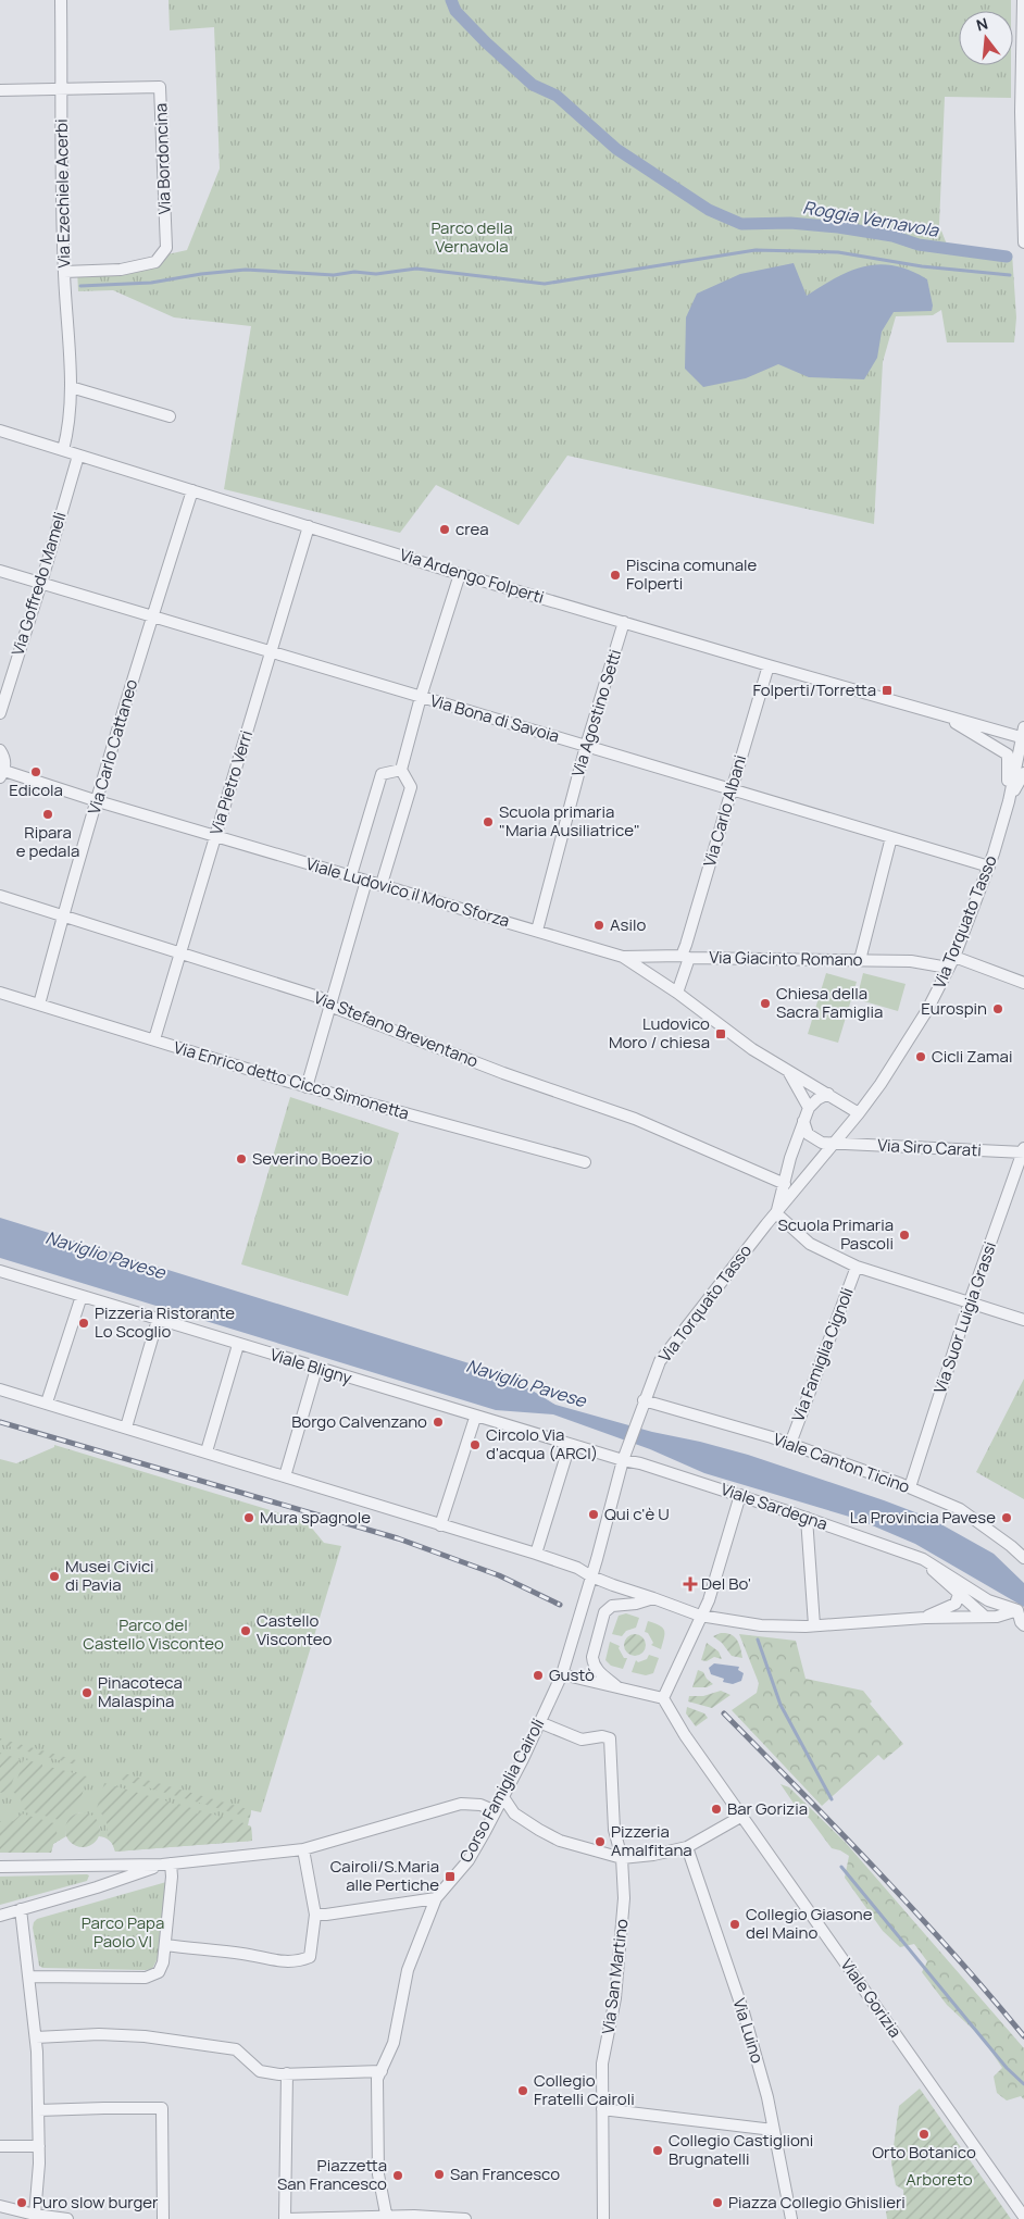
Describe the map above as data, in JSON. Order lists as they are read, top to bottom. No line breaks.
{"streets":{"street":["Via Bordoncina","Via Ezechiele Acerbi","Via Ardengo Folperti","Via Goffredo Mameli","Via Agostino Setti","Via Bona di Savoia","Via Carlo Cattaneo","Via Pietro Verri","Via Carlo Albani","Viale Ludovico il Moro Sforza","Via Torquato Tasso","Via Giacinto Romano","Via Stefano Breventano","Via Enrico detto Cicco Simonetta","Via Siro Carati","Via Suor Luigia Grassi","Via Famiglia Cignoli","Viale Bligny","Viale Canton Ticino","Viale Sardegna","Corso Famiglia Cairoli","Via San Martino","Viale Gorizia","Via Luino"]},"crossings":[["Via Bordoncina","Via Ezechiele Acerbi"],["Via Ezechiele Acerbi","Via Ardengo Folperti"],["Via Ardengo Folperti","Via Goffredo Mameli"],["Via Ardengo Folperti","Via Agostino Setti"],["Via Ardengo Folperti","Via Carlo Cattaneo"],["Via Ardengo Folperti","Via Pietro Verri"],["Via Ardengo Folperti","Via Carlo Albani"],["Via Ardengo Folperti","Via Torquato Tasso"],["Via Goffredo Mameli","Via Bona di Savoia"],["Via Agostino Setti","Via Bona di Savoia"],["Via Agostino Setti","Viale Ludovico il Moro Sforza"],["Via Bona di Savoia","Via Carlo Cattaneo"],["Via Bona di Savoia","Via Pietro Verri"],["Via Bona di Savoia","Via Carlo Albani"],["Via Bona di Savoia","Via Torquato Tasso"],["Via Carlo Cattaneo","Viale Ludovico il Moro Sforza"],["Via Carlo Cattaneo","Via Stefano Breventano"],["Via Carlo Cattaneo","Via Enrico detto Cicco Simonetta"],["Via Pietro Verri","Viale Ludovico il Moro Sforza"],["Via Pietro Verri","Via Stefano Breventano"],["Via Pietro Verri","Via Enrico detto Cicco Simonetta"],["Via Carlo Albani","Viale Ludovico il Moro Sforza"],["Via Carlo Albani","Via Giacinto Romano"],["Viale Ludovico il Moro Sforza","Via Torquato Tasso"],["Viale Ludovico il Moro Sforza","Via Giacinto Romano"],["Viale Ludovico il Moro Sforza","Via Siro Carati"],["Via Torquato Tasso","Via Giacinto Romano"],["Via Torquato Tasso","Via Stefano Breventano"],["Via Torquato Tasso","Via Siro Carati"],["Via Torquato Tasso","Viale Bligny"],["Via Torquato Tasso","Viale Canton Ticino"],["Via Torquato Tasso","Viale Sardegna"],["Via Torquato Tasso","Corso Famiglia Cairoli"],["Via Siro Carati","Via Suor Luigia Grassi"],["Via Suor Luigia Grassi","Viale Canton Ticino"],["Via Famiglia Cignoli","Viale Canton Ticino"],["Viale Bligny","Viale Sardegna"],["Corso Famiglia Cairoli","Via San Martino"]],"water":["Roggia Vernavola","Naviglio Pavese"],"parks":["Parco della Vernavola","Parco del Castello Visconteo","Parco Papa Paolo VI","Arboreto"],"places":{"other":["crea","Piscina comunale Folperti","Edicola","Ripara e pedala","Scuola primaria \"Maria Ausiliatrice\"","Asilo","Chiesa della Sacra Famiglia","Eurospin","Cicli Zamai","Severino Boezio","Scuola Primaria Pascoli","Pizzeria Ristorante Lo Scoglio","Borgo Calvenzano","Circolo Via d'acqua (ARCI)","Qui c'è U","Mura spagnole","La Provincia Pavese","Musei Civici di Pavia","Castello Visconteo","Gustò","Pinacoteca Malaspina","Bar Gorizia","Pizzeria Amalfitana","Collegio Giasone del Maino","Collegio Fratelli Cairoli","Orto Botanico","Collegio Castiglioni Brugnatelli","San Francesco","Piazzetta San Francesco","Puro slow burger","Piazza Collegio Ghislieri"],"transit":["Folperti/Torretta","Ludovico Moro / chiesa","Cairoli/S.Maria alle Pertiche"],"health":["Del Bo'"]},"north":"top"}
